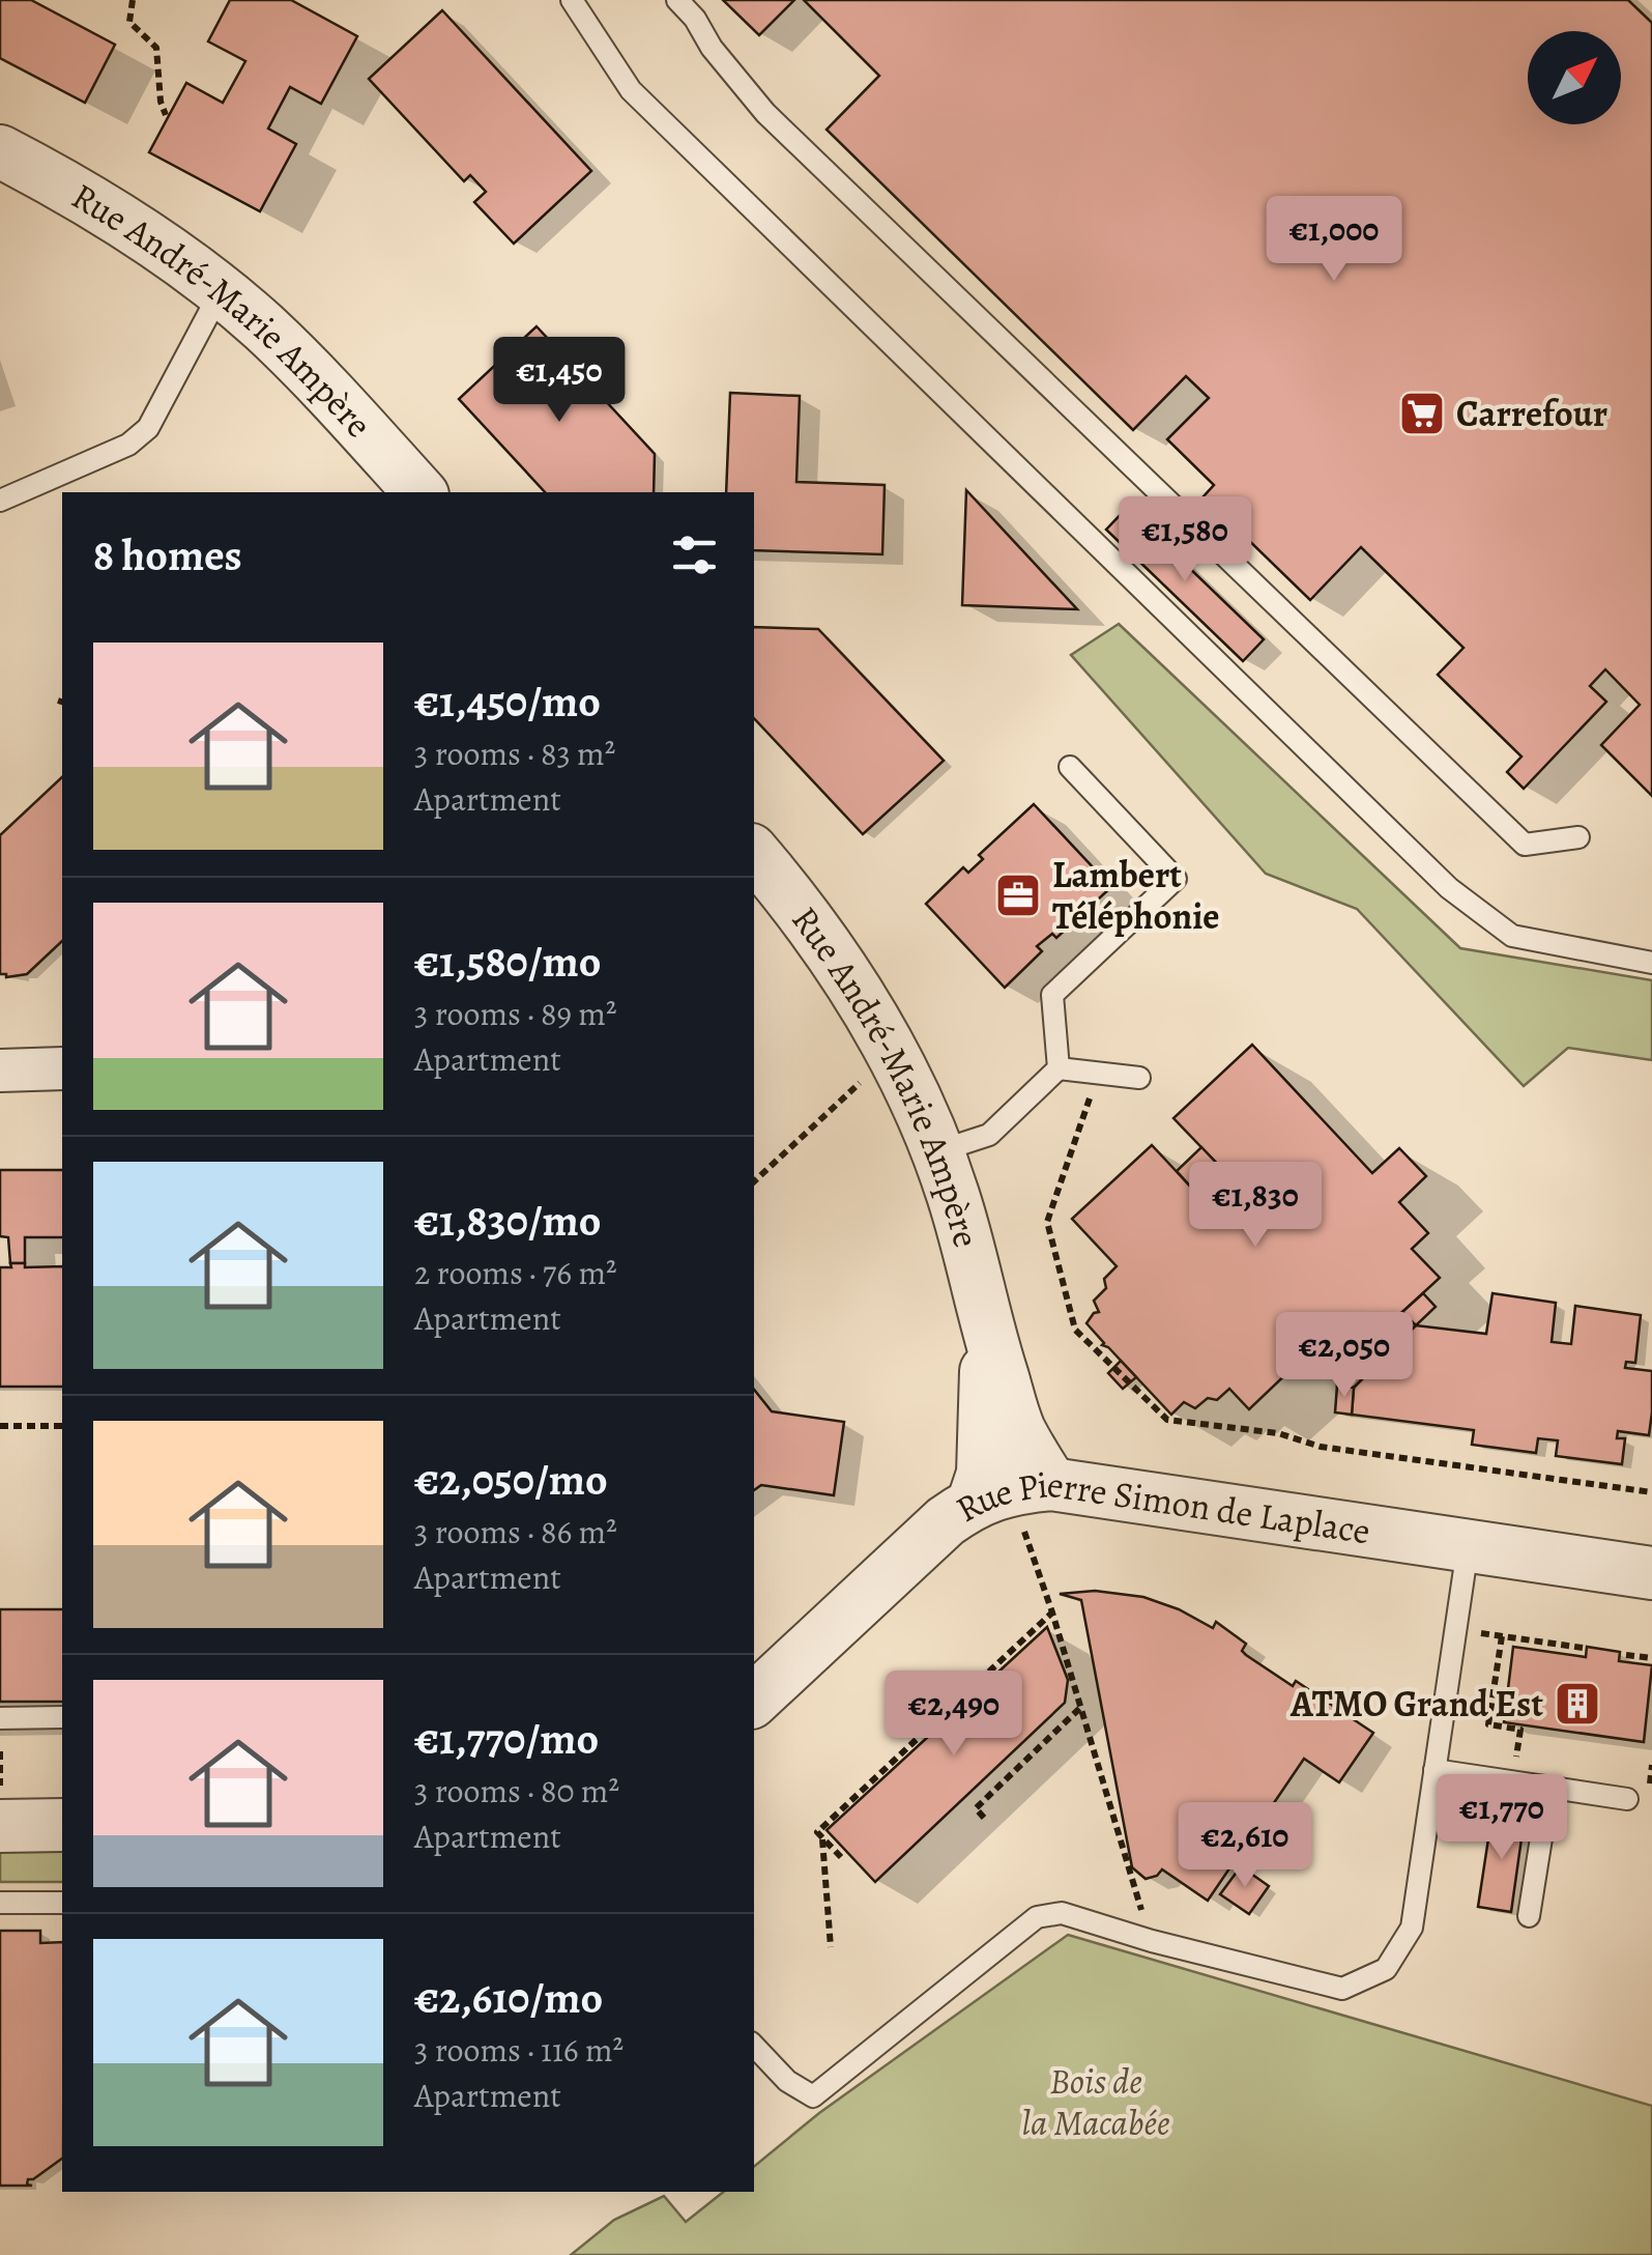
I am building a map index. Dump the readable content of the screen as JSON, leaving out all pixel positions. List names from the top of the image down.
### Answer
{
  "streets": {
    "street": ["Rue André-Marie Ampère", "Rue Pierre Simon de Laplace"]
  },
  "crossings": [
    ["Rue André-Marie Ampère", "Rue Pierre Simon de Laplace"]
  ],
  "parks": ["Bois de la Macabée"],
  "places": {
    "supermarket": ["Carrefour"],
    "office": ["Lambert Téléphonie"],
    "building": ["ATMO Grand Est"]
  },
  "north": "top right",
  "page": {
    "price": [
      "€1,000",
      "€1,450",
      "€1,580",
      "€1,830",
      "€2,050",
      "€2,490",
      "€1,770",
      "€2,610"
    ],
    "heading": "8 homes",
    "list": [
      {
        "name": "€1,450/mo",
        "note": "3 rooms · 83 m² · Apartment"
      },
      {
        "name": "€1,580/mo",
        "note": "3 rooms · 89 m² · Apartment"
      },
      {
        "name": "€1,830/mo",
        "note": "2 rooms · 76 m² · Apartment"
      },
      {
        "name": "€2,050/mo",
        "note": "3 rooms · 86 m² · Apartment"
      },
      {
        "name": "€1,770/mo",
        "note": "3 rooms · 80 m² · Apartment"
      },
      {
        "name": "€2,610/mo",
        "note": "3 rooms · 116 m² · Apartment"
      }
    ]
  }
}
